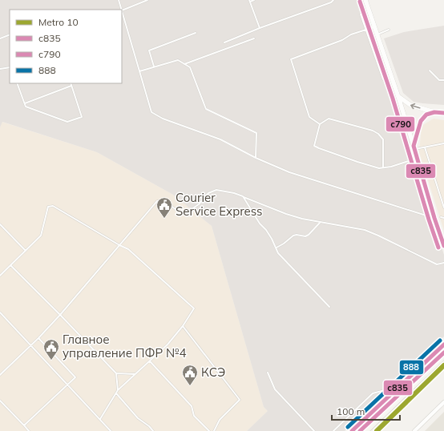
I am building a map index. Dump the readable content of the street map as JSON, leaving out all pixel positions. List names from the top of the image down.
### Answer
{
  "places": {
    "public building": ["Courier Service Express", "Главное управление ПФР №4", "КСЭ"]
  },
  "lines": [
    "transit line с790",
    "transit line с835",
    "transit line 888",
    "metro line 10"
  ],
  "legend": [
    "Metro 10",
    "с835",
    "с790",
    "888"
  ],
  "scale_bar": "100 m"
}
